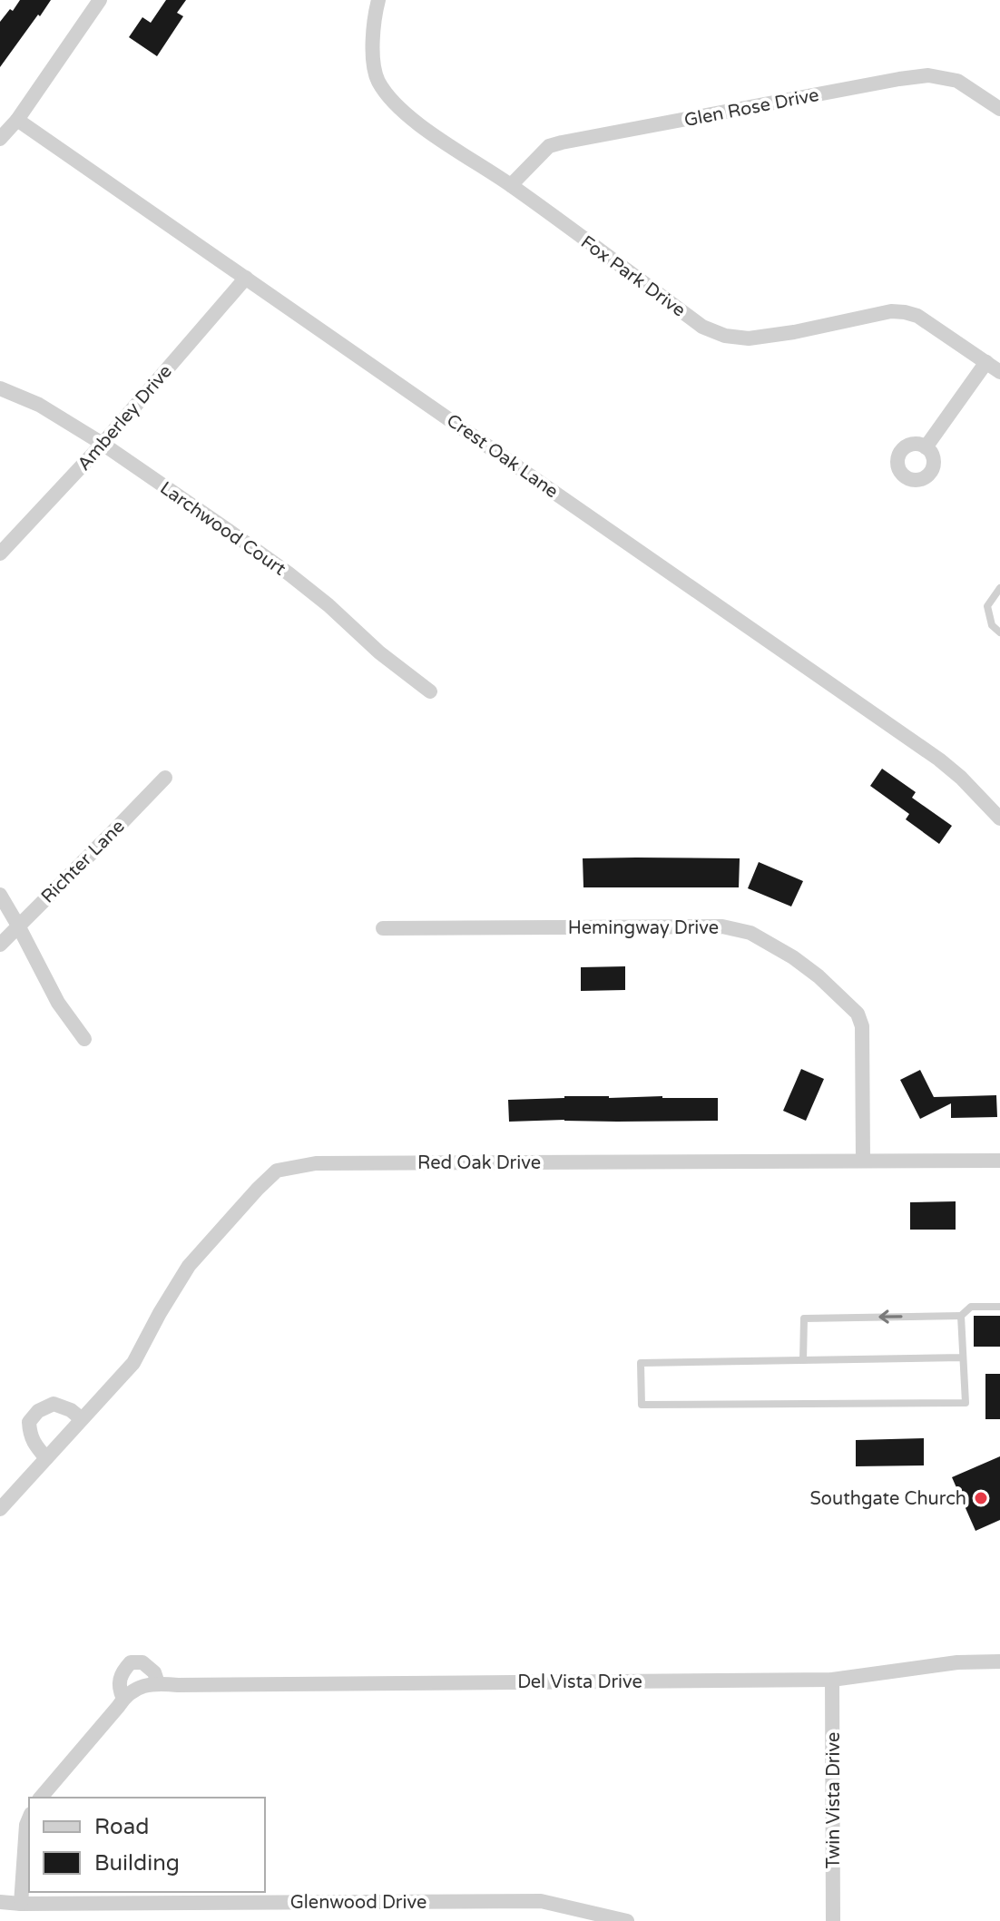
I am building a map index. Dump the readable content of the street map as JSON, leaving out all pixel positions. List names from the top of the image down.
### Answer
{
  "streets": {
    "street": [
      "Glen Rose Drive",
      "Fox Park Drive",
      "Amberley Drive",
      "Crest Oak Lane",
      "Larchwood Court",
      "Richter Lane",
      "Hemingway Drive",
      "Red Oak Drive",
      "Del Vista Drive",
      "Twin Vista Drive",
      "Glenwood Drive"
    ]
  },
  "crossings": [
    ["Glen Rose Drive", "Fox Park Drive"],
    ["Amberley Drive", "Crest Oak Lane"],
    ["Amberley Drive", "Larchwood Court"],
    ["Hemingway Drive", "Red Oak Drive"],
    ["Del Vista Drive", "Twin Vista Drive"]
  ],
  "places": ["Southgate Church"],
  "legend": ["Road", "Building"]
}
